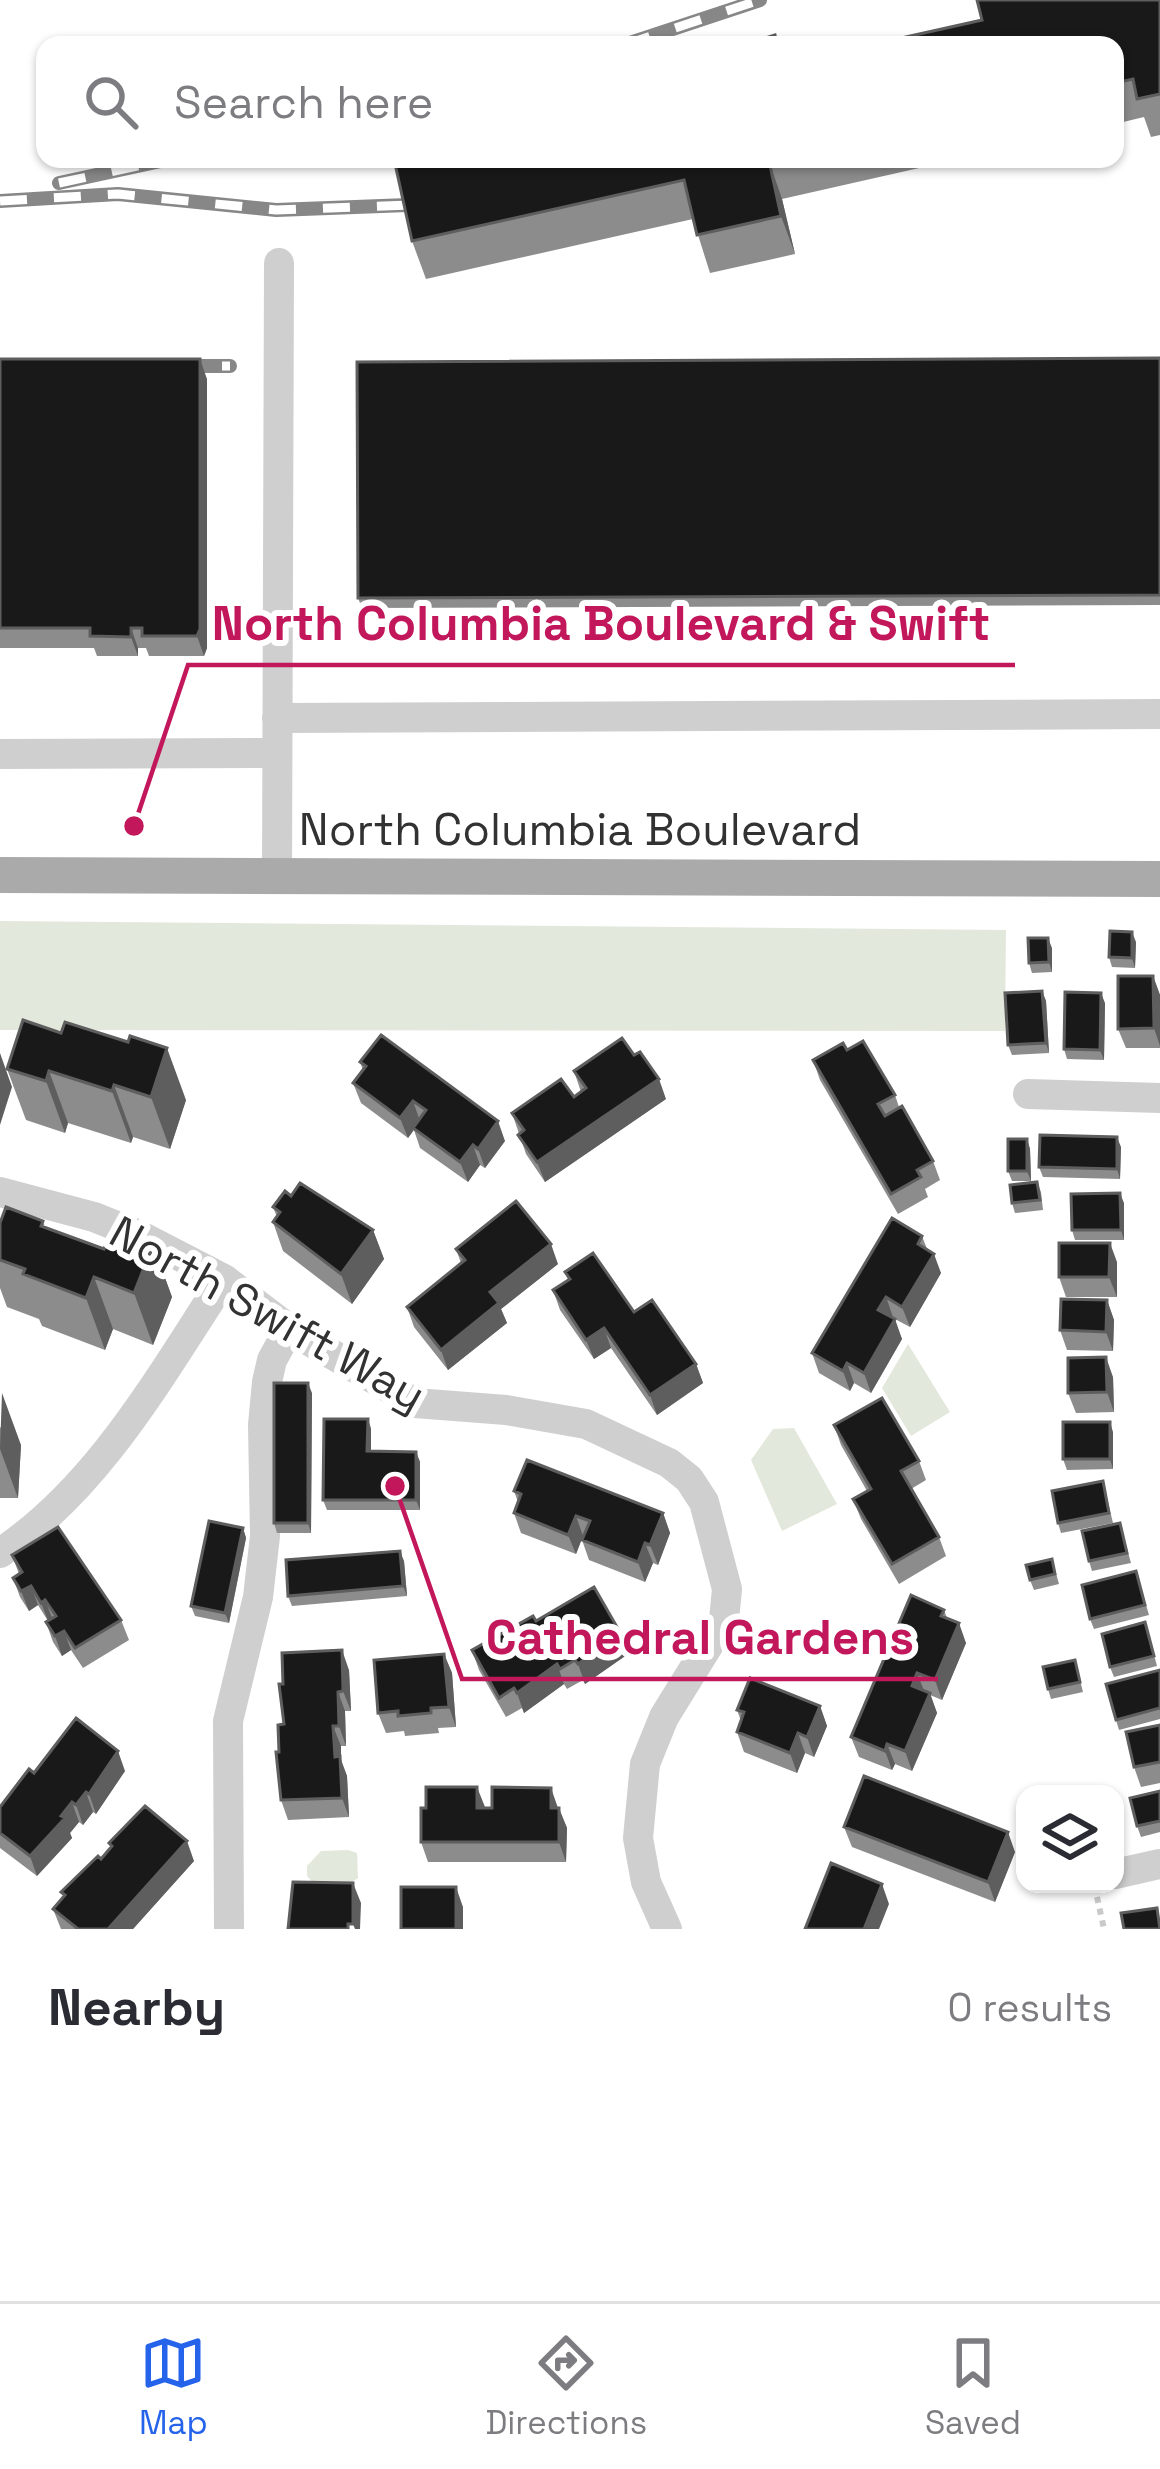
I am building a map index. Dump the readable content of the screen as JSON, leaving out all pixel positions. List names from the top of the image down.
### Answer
{
  "streets": {
    "main road": ["North Columbia Boulevard"],
    "street": ["North Swift Way"]
  },
  "places": ["North Columbia Boulevard & Swift", "Cathedral Gardens"],
  "page": {
    "search": "Search here",
    "heading": ["Nearby", "0 results"],
    "nav": ["Map", "Directions", "Saved"]
  }
}
